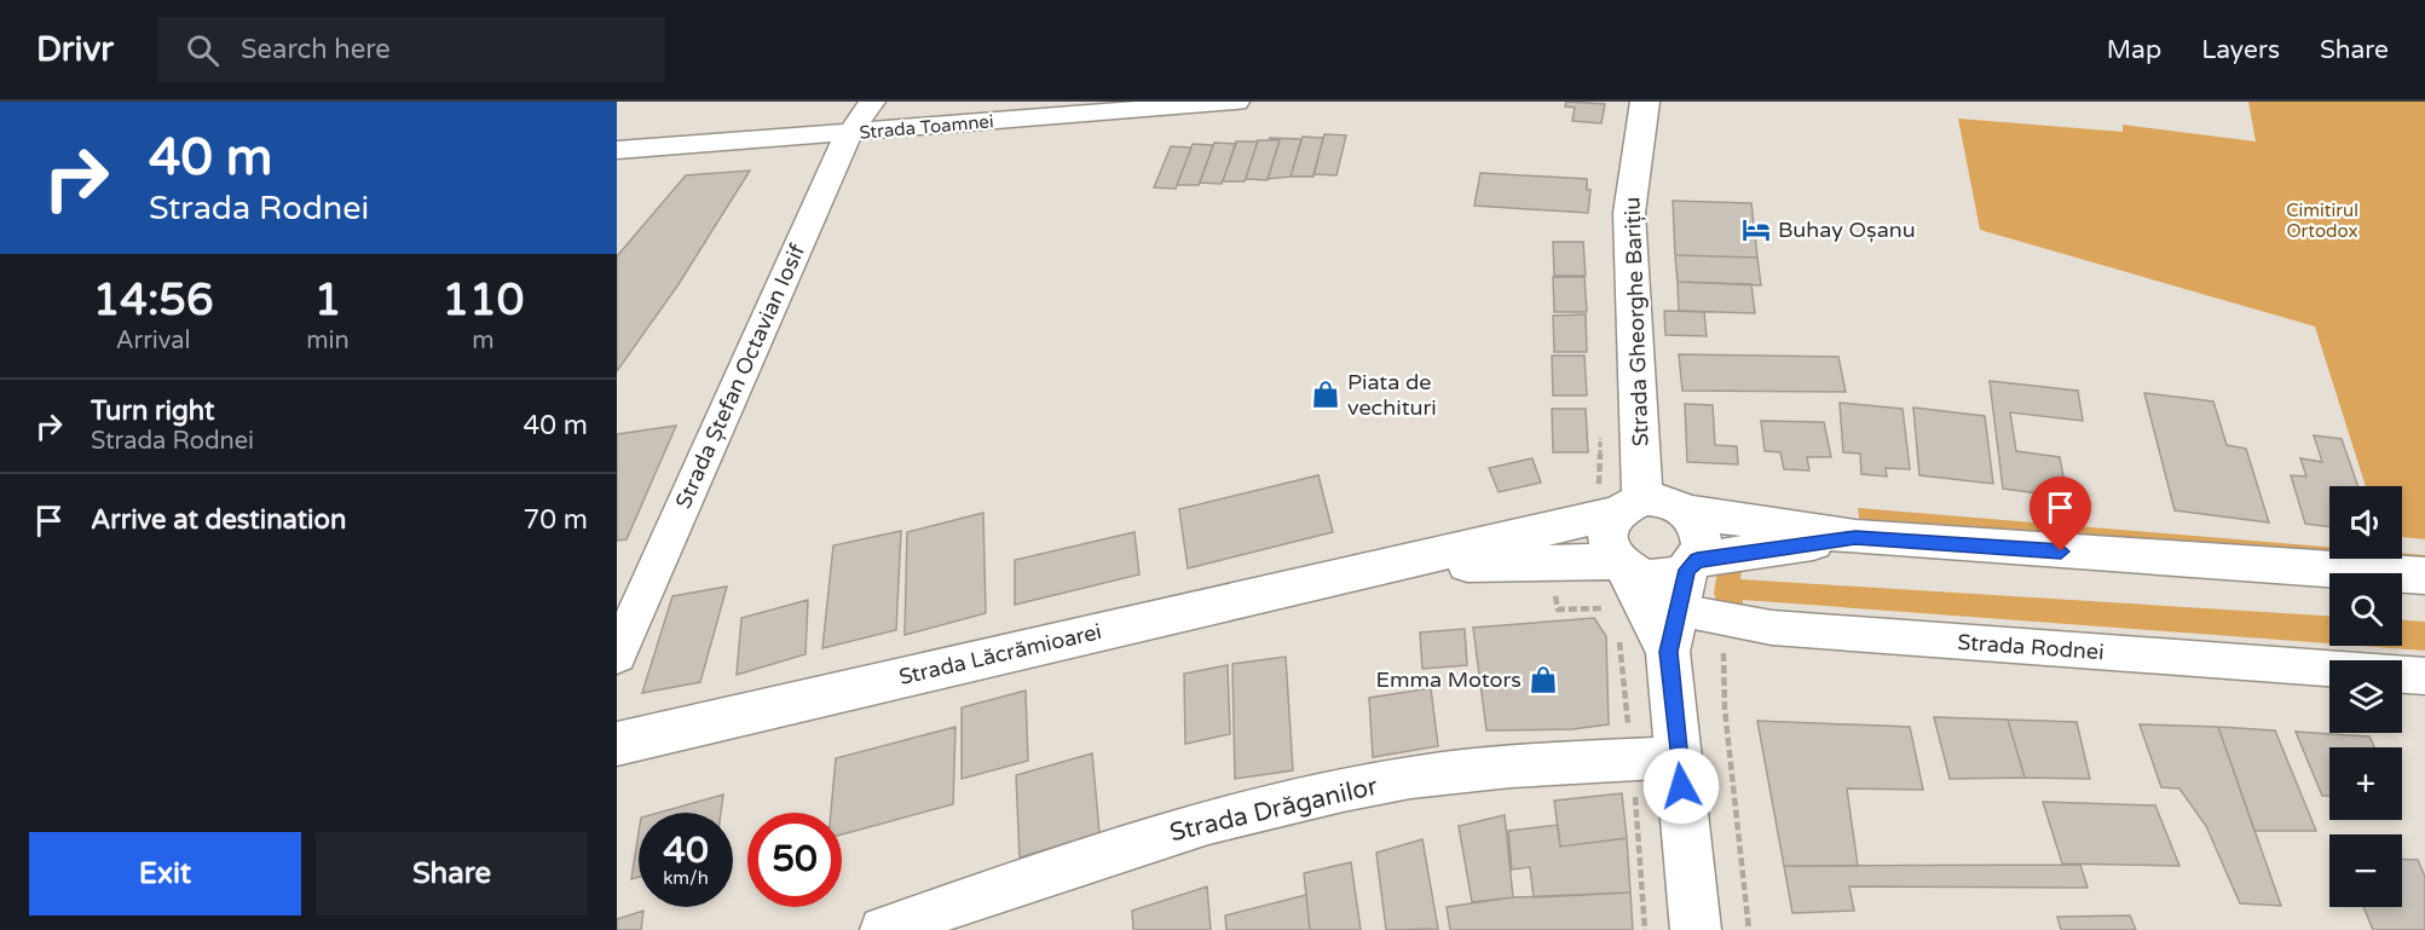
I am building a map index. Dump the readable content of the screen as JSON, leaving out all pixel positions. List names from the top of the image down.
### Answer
{
  "streets": {
    "main road": ["Strada Gheorghe Barițiu", "Strada Lăcrămioarei"],
    "street": [
      "Strada Toamnei",
      "Strada Ștefan Octavian Iosif",
      "Strada Rodnei",
      "Strada Drăganilor"
    ]
  },
  "crossings": [
    ["Strada Toamnei", "Strada Ștefan Octavian Iosif"],
    ["Strada Gheorghe Barițiu", "Strada Lăcrămioarei"]
  ],
  "parks": ["Cimitirul Ortodox"],
  "places": {
    "hotel": ["Buhay Oșanu"],
    "shop": ["Piata de vechituri", "Emma Motors"]
  },
  "page": {
    "header": "Drivr",
    "search": "Search here",
    "nav": ["Map", "Layers", "Share"],
    "turn": ["40 m", "Strada Rodnei"],
    "eta": [
      "14:56",
      "Arrival",
      "1",
      "min",
      "110",
      "m"
    ],
    "list": [
      {
        "name": "Turn right",
        "note": "Strada Rodnei",
        "value": "40 m"
      },
      {
        "name": "Arrive at destination",
        "value": "70 m"
      }
    ],
    "map_buttons": ["+", "−"],
    "speed": "40 km/h",
    "limit": "50",
    "buttons": ["Exit", "Share"]
  }
}
